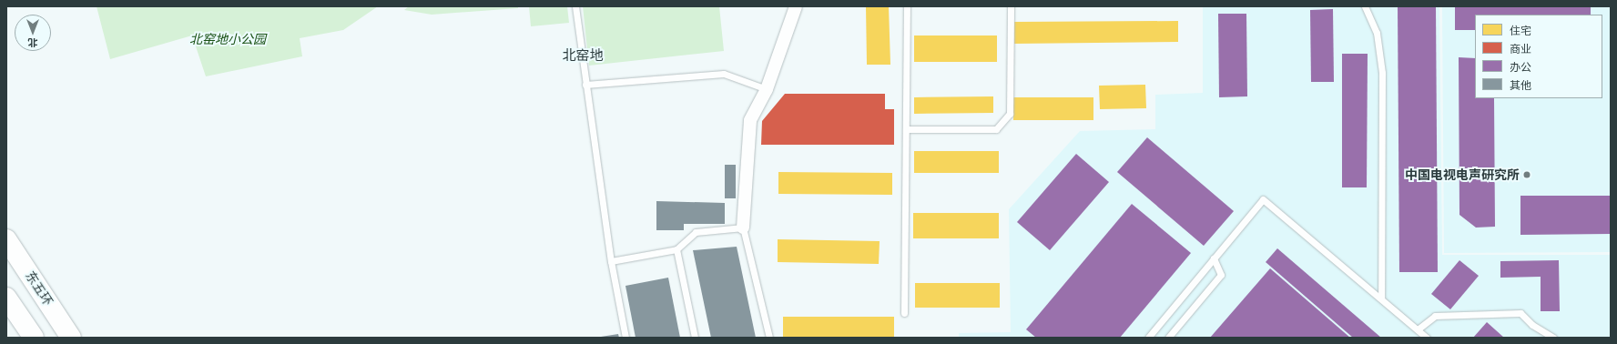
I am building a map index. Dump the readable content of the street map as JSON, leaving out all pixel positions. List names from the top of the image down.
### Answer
{
  "streets": {
    "highway": ["东五环"]
  },
  "districts": ["北窑地"],
  "parks": ["北窑地小公园"],
  "places": ["中国电视电声研究所"],
  "legend": [
    "住宅",
    "商业",
    "办公",
    "其他"
  ],
  "north": "bottom"
}
